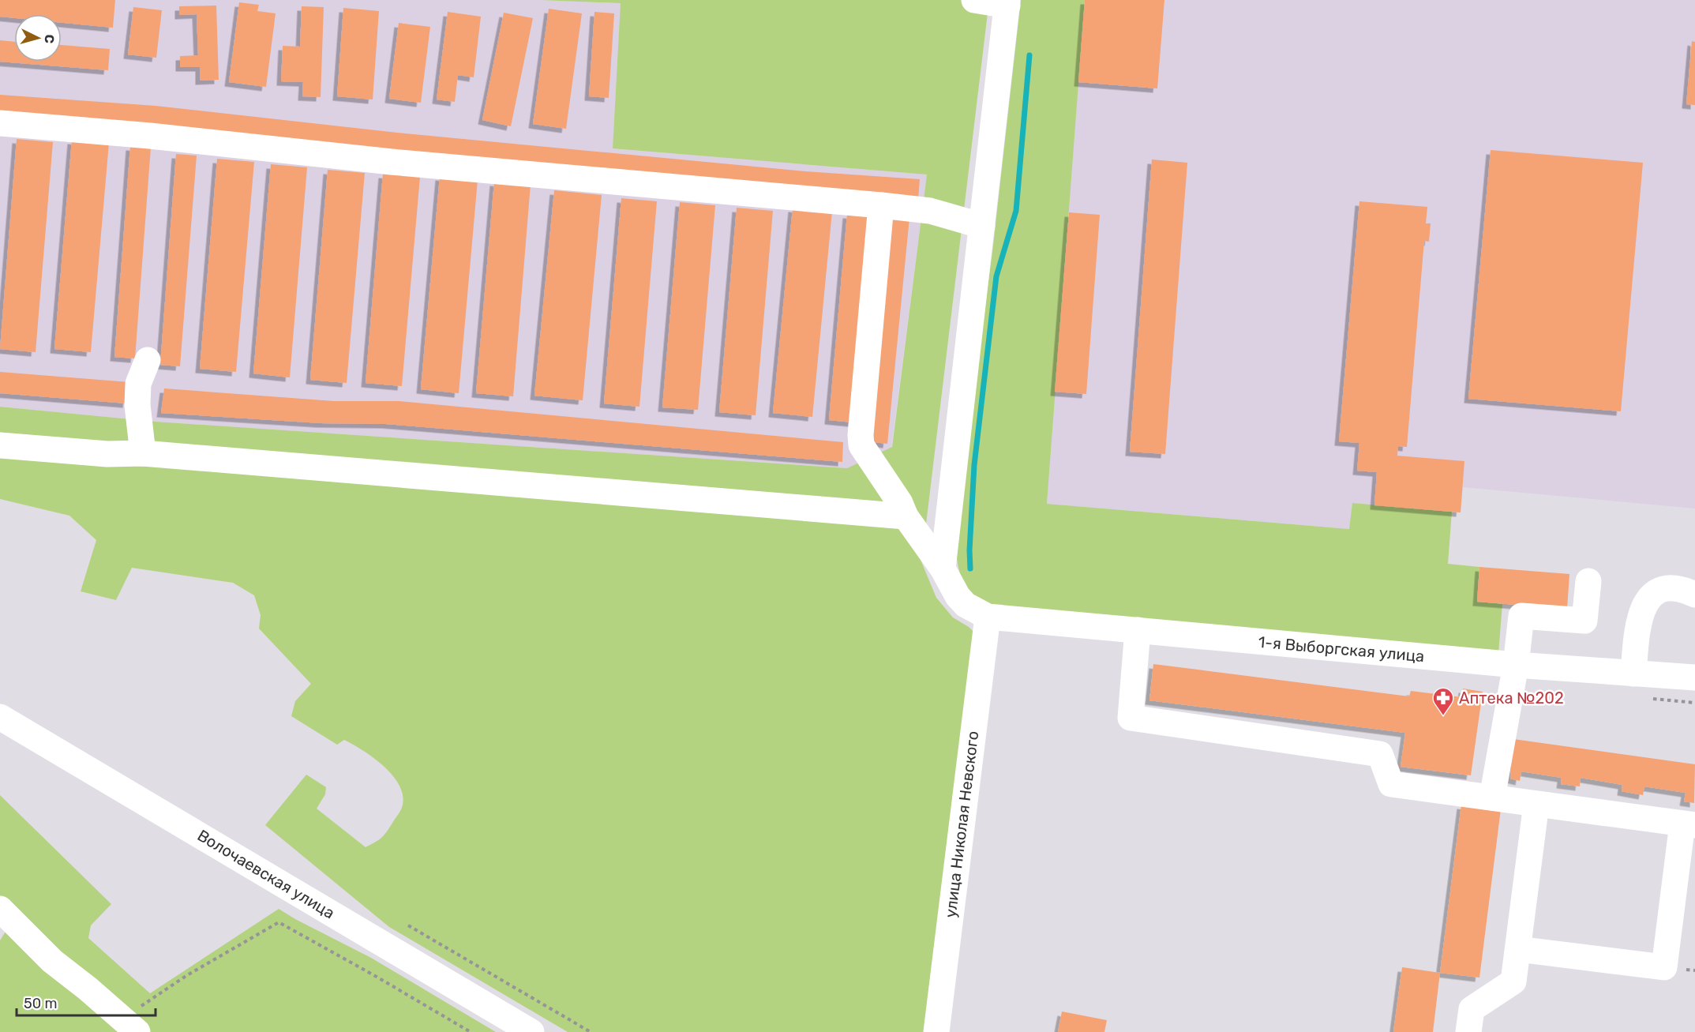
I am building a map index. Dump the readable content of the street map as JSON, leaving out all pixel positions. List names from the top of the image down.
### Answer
{
  "streets": {
    "street": ["1-я Выборгская улица", "улица Николая Невского", "Волочаевская улица"]
  },
  "crossings": [
    ["1-я Выборгская улица", "улица Николая Невского"]
  ],
  "places": {
    "pharmacy": ["Аптека №202"]
  },
  "scale_bar": "50 m",
  "north": "right"
}
